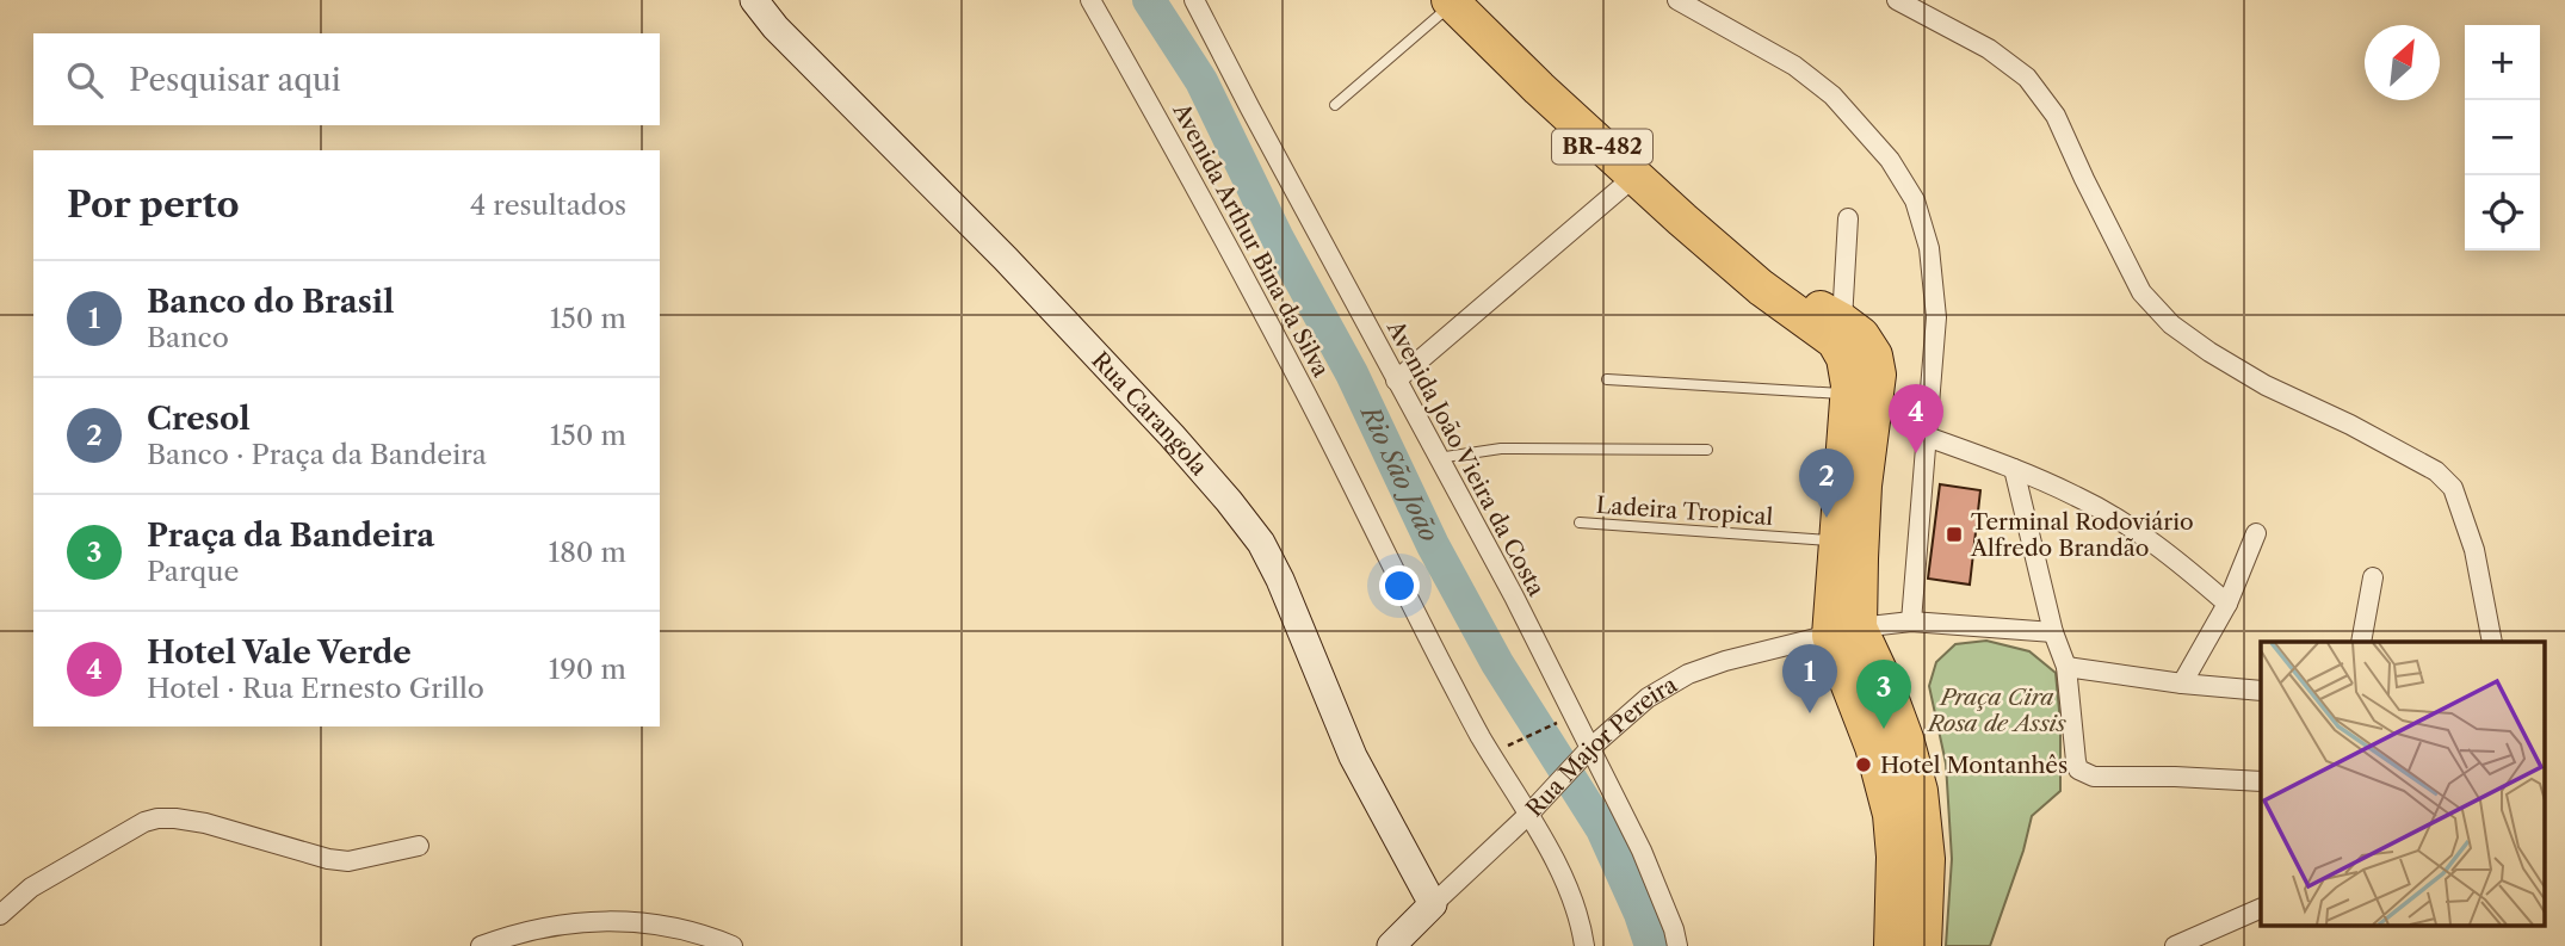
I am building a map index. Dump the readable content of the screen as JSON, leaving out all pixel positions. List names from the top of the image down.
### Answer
{
  "streets": {
    "highway": ["BR-482"],
    "street": [
      "Avenida Arthur Bina da Silva",
      "Rua Carangola",
      "Avenida João Vieira da Costa",
      "Rua Major Pereira"
    ],
    "lane": ["Ladeira Tropical"]
  },
  "crossings": [
    ["BR-482", "Ladeira Tropical"],
    ["BR-482", "Rua Major Pereira"],
    ["Avenida Arthur Bina da Silva", "Rua Major Pereira"],
    ["Rua Carangola", "Rua Major Pereira"],
    ["Avenida João Vieira da Costa", "Rua Major Pereira"]
  ],
  "water": ["Rio São João"],
  "parks": ["Praça Cira Rosa de Assis"],
  "places": {
    "transit": ["Terminal Rodoviário Alfredo Brandão"],
    "other": ["Hotel Montanhês"]
  },
  "north": "top right",
  "page": {
    "map_buttons": ["+", "−"],
    "search": "Pesquisar aqui",
    "heading": ["Por perto", "4 resultados"],
    "list": [
      {
        "mark": "1",
        "name": "Banco do Brasil",
        "note": "Banco",
        "value": "150 m"
      },
      {
        "mark": "2",
        "name": "Cresol",
        "note": "Banco · Praça da Bandeira",
        "value": "150 m"
      },
      {
        "mark": "3",
        "name": "Praça da Bandeira",
        "note": "Parque",
        "value": "180 m"
      },
      {
        "mark": "4",
        "name": "Hotel Vale Verde",
        "note": "Hotel · Rua Ernesto Grillo",
        "value": "190 m"
      }
    ],
    "pins": [
      "4",
      "2",
      "1",
      "3"
    ]
  }
}
